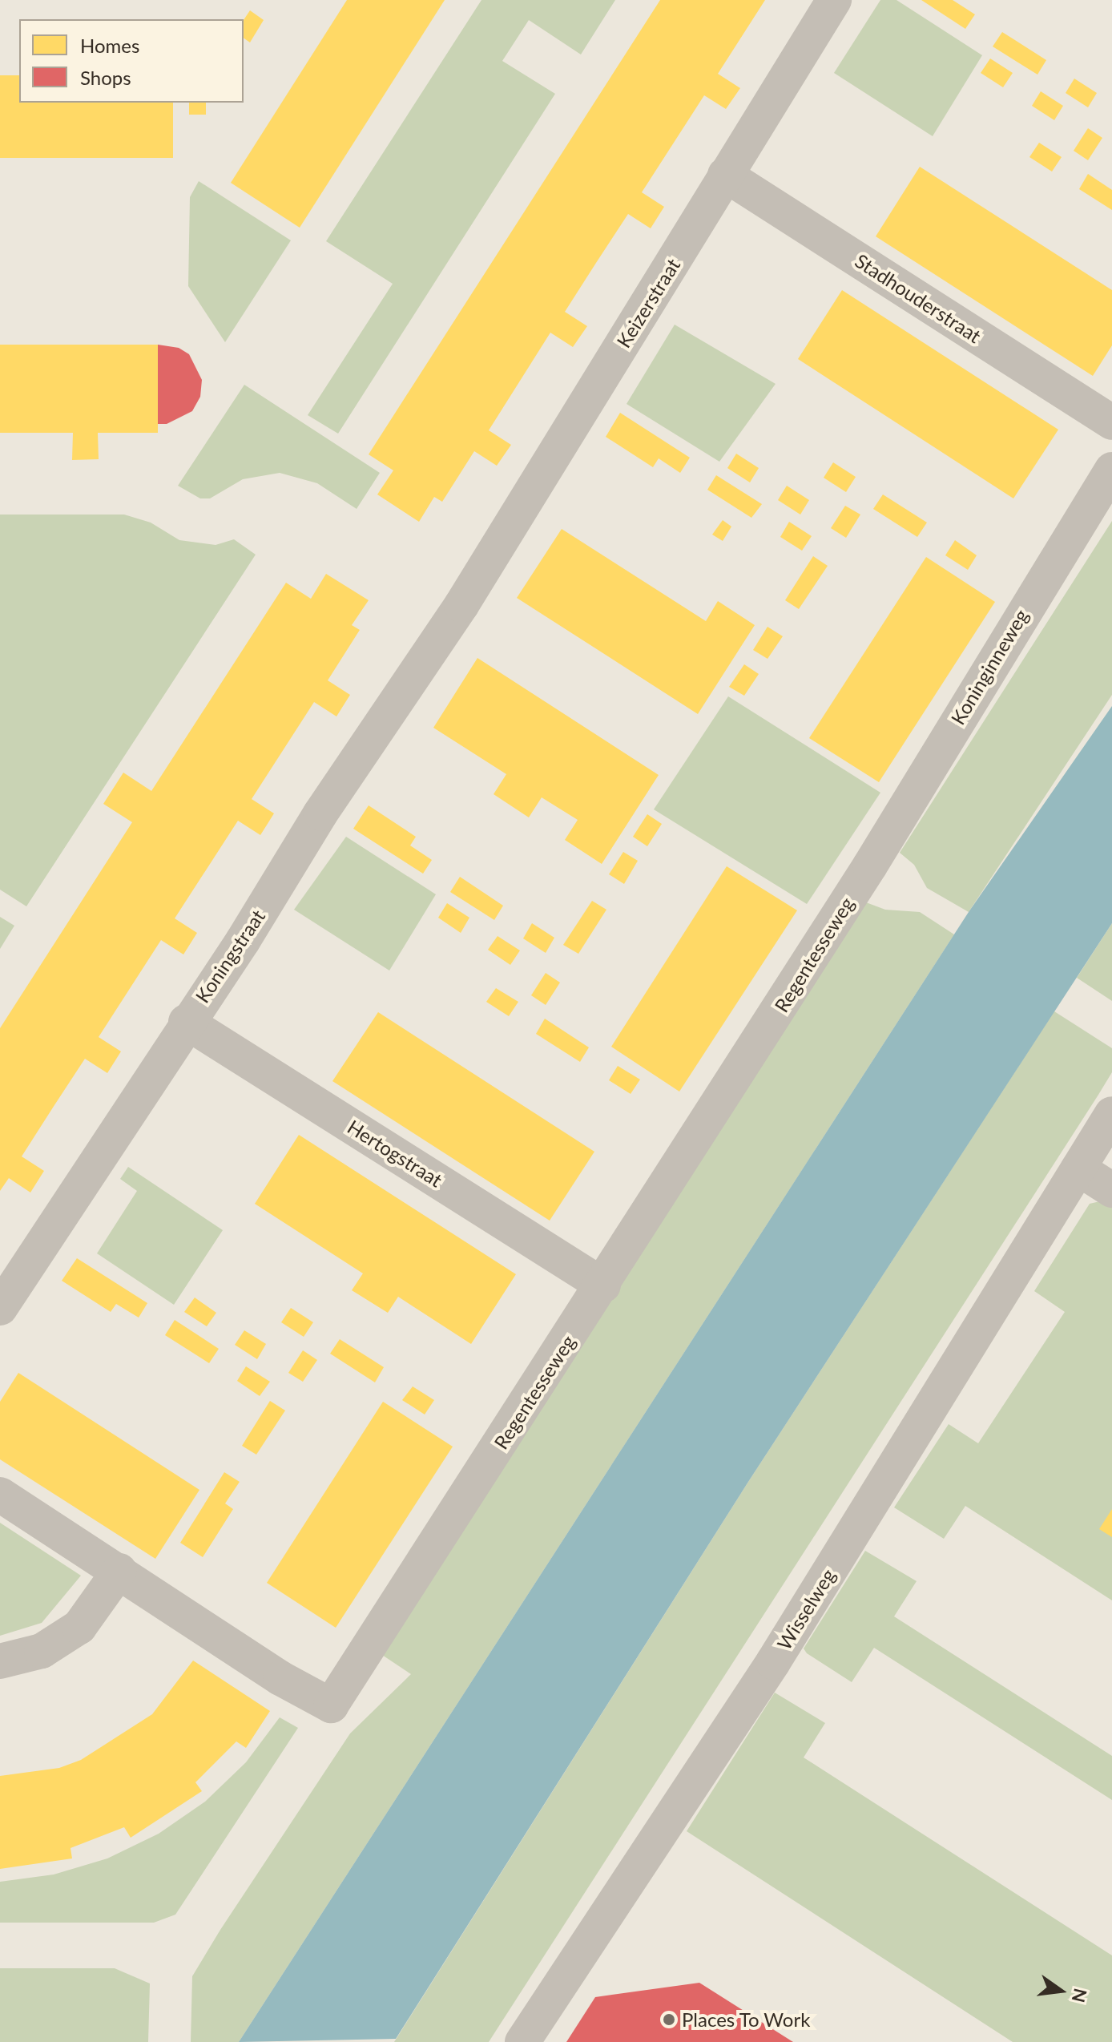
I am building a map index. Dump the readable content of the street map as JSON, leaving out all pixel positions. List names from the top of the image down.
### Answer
{
  "streets": {
    "street": [
      "Stadhouderstraat",
      "Keizerstraat",
      "Koninginneweg",
      "Regentesseweg",
      "Koningstraat",
      "Hertogstraat",
      "Wisselweg"
    ]
  },
  "crossings": [
    ["Stadhouderstraat", "Keizerstraat"],
    ["Keizerstraat", "Koningstraat"],
    ["Koninginneweg", "Regentesseweg"],
    ["Regentesseweg", "Hertogstraat"],
    ["Koningstraat", "Hertogstraat"]
  ],
  "places": ["Places To Work"],
  "legend": ["Homes", "Shops"],
  "north": "right"
}
